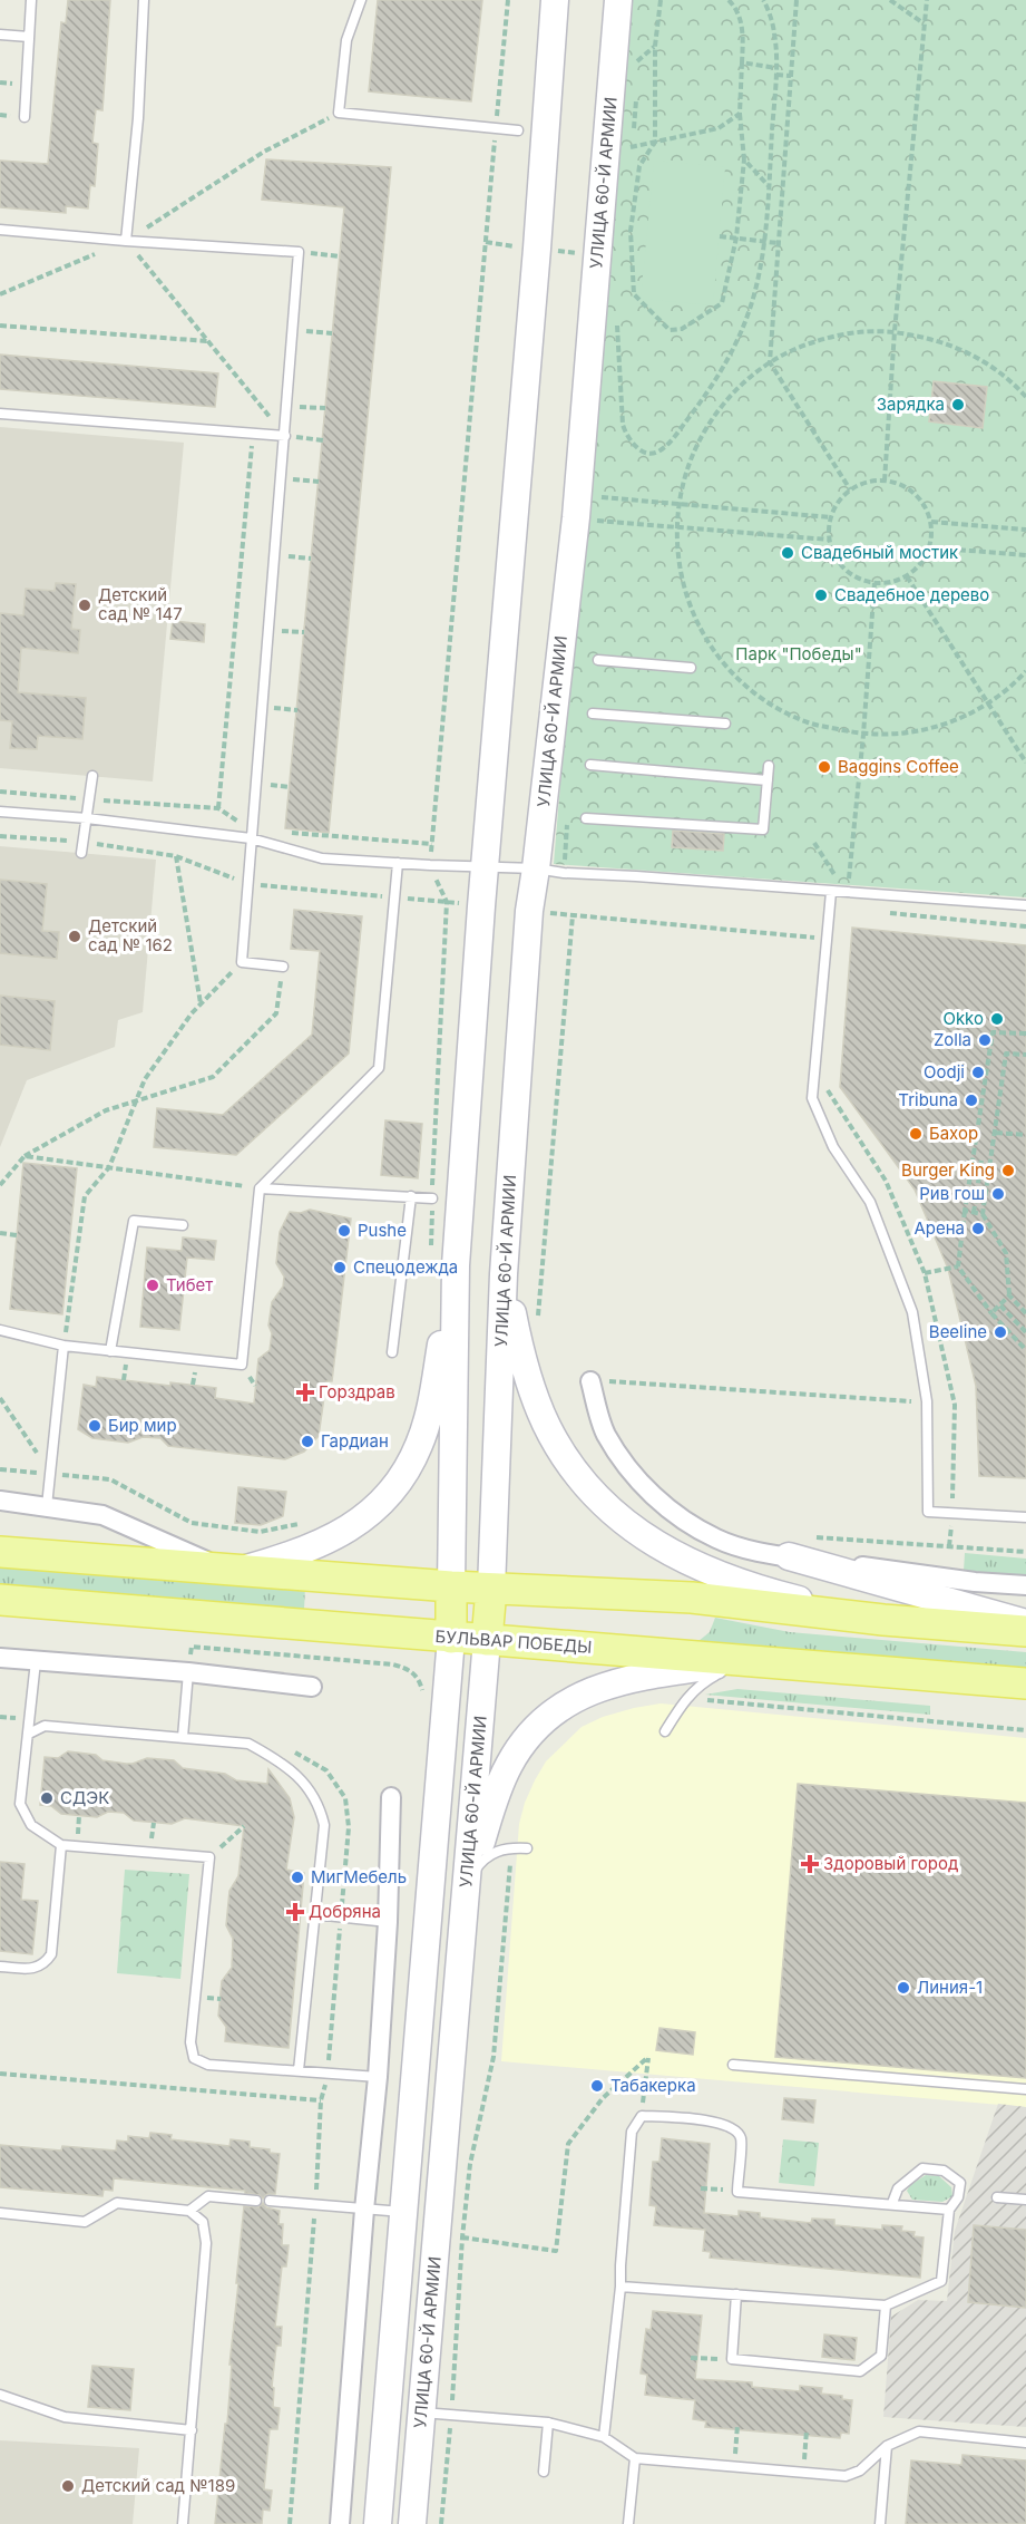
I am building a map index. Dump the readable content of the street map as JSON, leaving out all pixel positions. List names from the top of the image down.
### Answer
{
  "streets": {
    "main road": ["УЛИЦА 60-Й АРМИИ", "БУЛЬВАР ПОБЕДЫ"]
  },
  "crossings": [
    ["УЛИЦА 60-Й АРМИИ", "БУЛЬВАР ПОБЕДЫ"]
  ],
  "parks": ["Парк \"Победы\""],
  "places": {
    "other": [
      "Зарядка",
      "Свадебный мостик",
      "Свадебное дерево",
      "Детский сад № 147",
      "Baggins Coffee",
      "Детский сад № 162",
      "Okko",
      "Zolla",
      "Oodji",
      "Tribuna",
      "Бахор",
      "Burger King",
      "Рив гош",
      "Арена",
      "Pushe",
      "Спецодежда",
      "Тибет",
      "Beeline",
      "Бир мир",
      "Гардиан",
      "СДЭК",
      "МигМебель",
      "Линия-1",
      "Табакерка",
      "Детский сад №189"
    ],
    "health": ["Горздрав", "Здоровый город", "Добряна"]
  }
}
